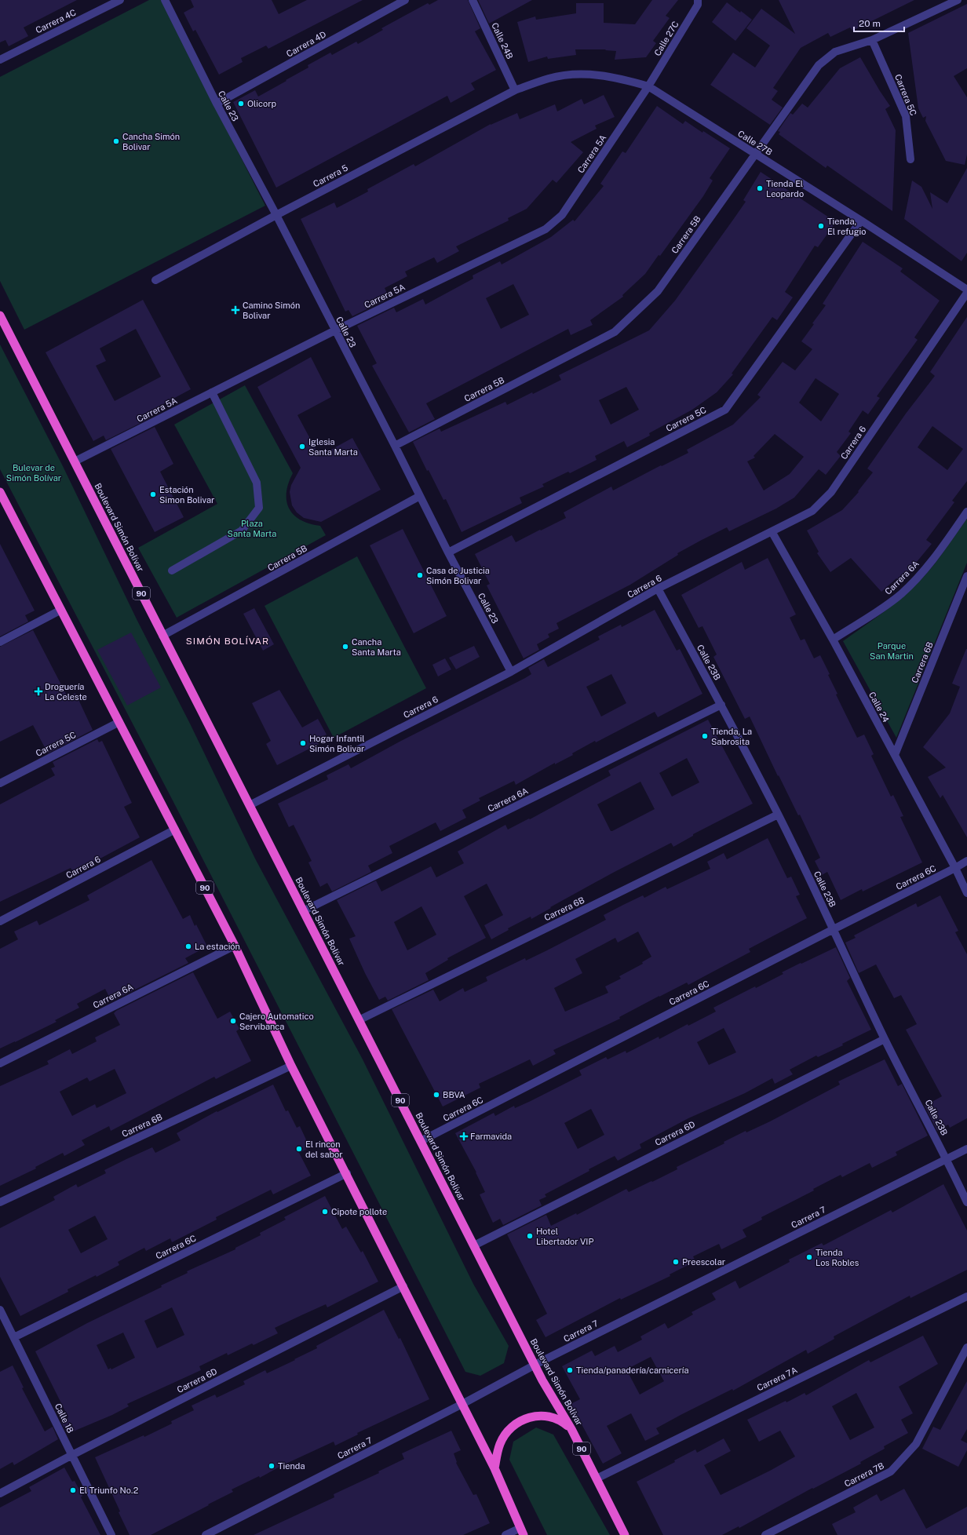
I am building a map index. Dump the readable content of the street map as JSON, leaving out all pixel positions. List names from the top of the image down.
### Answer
{
  "streets": {
    "highway": ["Boulevard Simón Bolívar", "90"],
    "street": [
      "Carrera 4C",
      "Calle 27C",
      "Calle 24B",
      "Carrera 4D",
      "Carrera 5C",
      "Calle 23",
      "Calle 27B",
      "Carrera 5A",
      "Carrera 5",
      "Carrera 5B",
      "Carrera 6",
      "Carrera 6A",
      "Calle 23B",
      "Carrera 6B",
      "Calle 24",
      "Carrera 6C",
      "Carrera 6D",
      "Carrera 7",
      "Carrera 7A",
      "Calle 18",
      "Carrera 7B"
    ]
  },
  "crossings": [
    ["Calle 27C", "Calle 27B"],
    ["Calle 27C", "Carrera 5A"],
    ["Calle 24B", "Calle 27B"],
    ["Calle 24B", "Carrera 5"],
    ["Carrera 4D", "Calle 23"],
    ["Carrera 5C", "Calle 23"],
    ["Carrera 5C", "Calle 27B"],
    ["Carrera 5C", "Carrera 5B"],
    ["Carrera 5C", "90"],
    ["Calle 23", "Carrera 5A"],
    ["Calle 23", "Carrera 5"],
    ["Calle 23", "Carrera 5B"],
    ["Calle 23", "Carrera 6"],
    ["Calle 27B", "Carrera 5A"],
    ["Calle 27B", "Carrera 5"],
    ["Calle 27B", "Carrera 5B"],
    ["Carrera 5A", "Boulevard Simón Bolívar"],
    ["Carrera 5B", "Boulevard Simón Bolívar"],
    ["Carrera 6", "Boulevard Simón Bolívar"],
    ["Carrera 6", "90"],
    ["Carrera 6", "Calle 23B"],
    ["Carrera 6", "Calle 24"],
    ["Boulevard Simón Bolívar", "Carrera 6A"],
    ["Boulevard Simón Bolívar", "Carrera 6B"],
    ["Boulevard Simón Bolívar", "Carrera 6C"],
    ["Boulevard Simón Bolívar", "Carrera 6D"],
    ["Boulevard Simón Bolívar", "Carrera 7"],
    ["Boulevard Simón Bolívar", "Carrera 7A"],
    ["Carrera 6A", "90"],
    ["Carrera 6A", "Calle 23B"],
    ["Carrera 6A", "Calle 24"],
    ["90", "Carrera 6B"],
    ["90", "Carrera 6C"],
    ["90", "Carrera 6D"],
    ["90", "Carrera 7"],
    ["Calle 23B", "Carrera 6B"],
    ["Calle 23B", "Carrera 6C"],
    ["Calle 23B", "Carrera 6D"],
    ["Calle 23B", "Carrera 7"],
    ["Carrera 6B", "Calle 24"],
    ["Calle 24", "Carrera 6C"],
    ["Carrera 6C", "Calle 18"],
    ["Carrera 6D", "Calle 18"]
  ],
  "districts": ["SIMÓN BOLÍVAR"],
  "parks": ["Bulevar de Simón Bolívar", "Plaza Santa Marta", "Parque San Martin"],
  "places": {
    "other": [
      "Olicorp",
      "Cancha Simón Bolivar",
      "Tienda El Leopardo",
      "Tienda, El refugio",
      "Iglesia Santa Marta",
      "Estación Simon Bolivar",
      "Casa de Justicia Simón Bolivar",
      "Cancha Santa Marta",
      "Tienda, La Sabrosita",
      "Hogar Infantil Simón Bolivar",
      "La estación",
      "Cajero Automatico Servibanca",
      "BBVA",
      "El rincon del sabor",
      "Cipote pollote",
      "Hotel Libertador VIP",
      "Tienda Los Robles",
      "Preescolar",
      "Tienda/panadería/carnicería",
      "Tienda",
      "El Triunfo No.2"
    ],
    "health": ["Camino Simón Bolivar", "Droguería La Celeste", "Farmavida"]
  },
  "scale_bar": "20 m"
}
